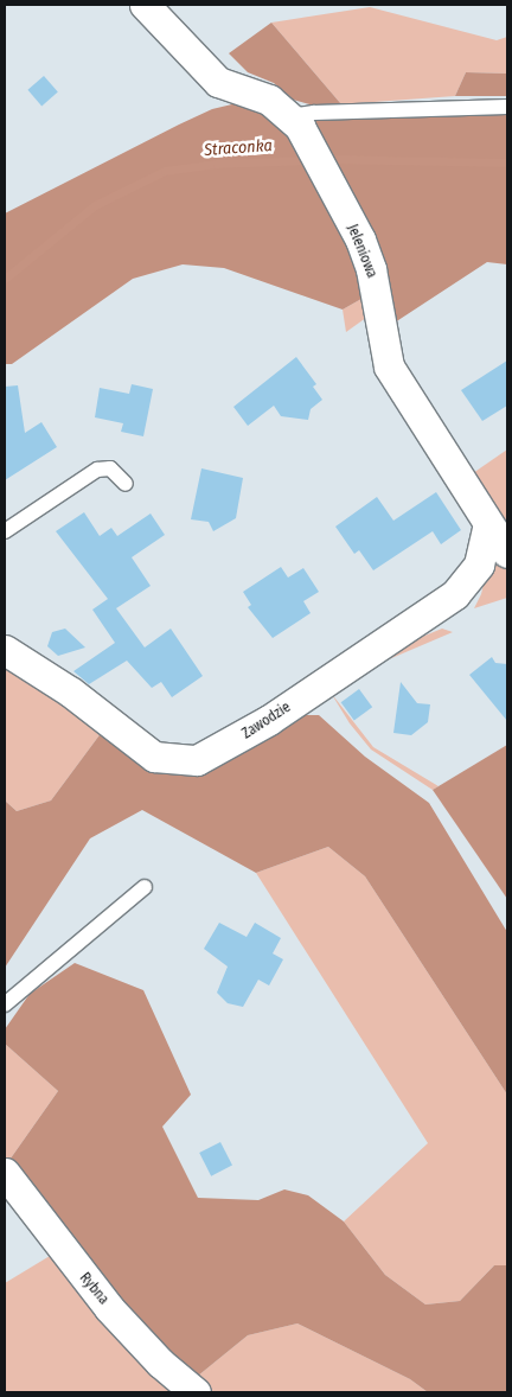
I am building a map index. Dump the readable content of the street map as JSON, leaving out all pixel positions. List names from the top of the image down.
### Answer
{
  "streets": {
    "street": ["Jeleniowa", "Zawodzie", "Rybna"]
  },
  "crossings": [
    ["Jeleniowa", "Zawodzie"]
  ],
  "water": ["Straconka"]
}
